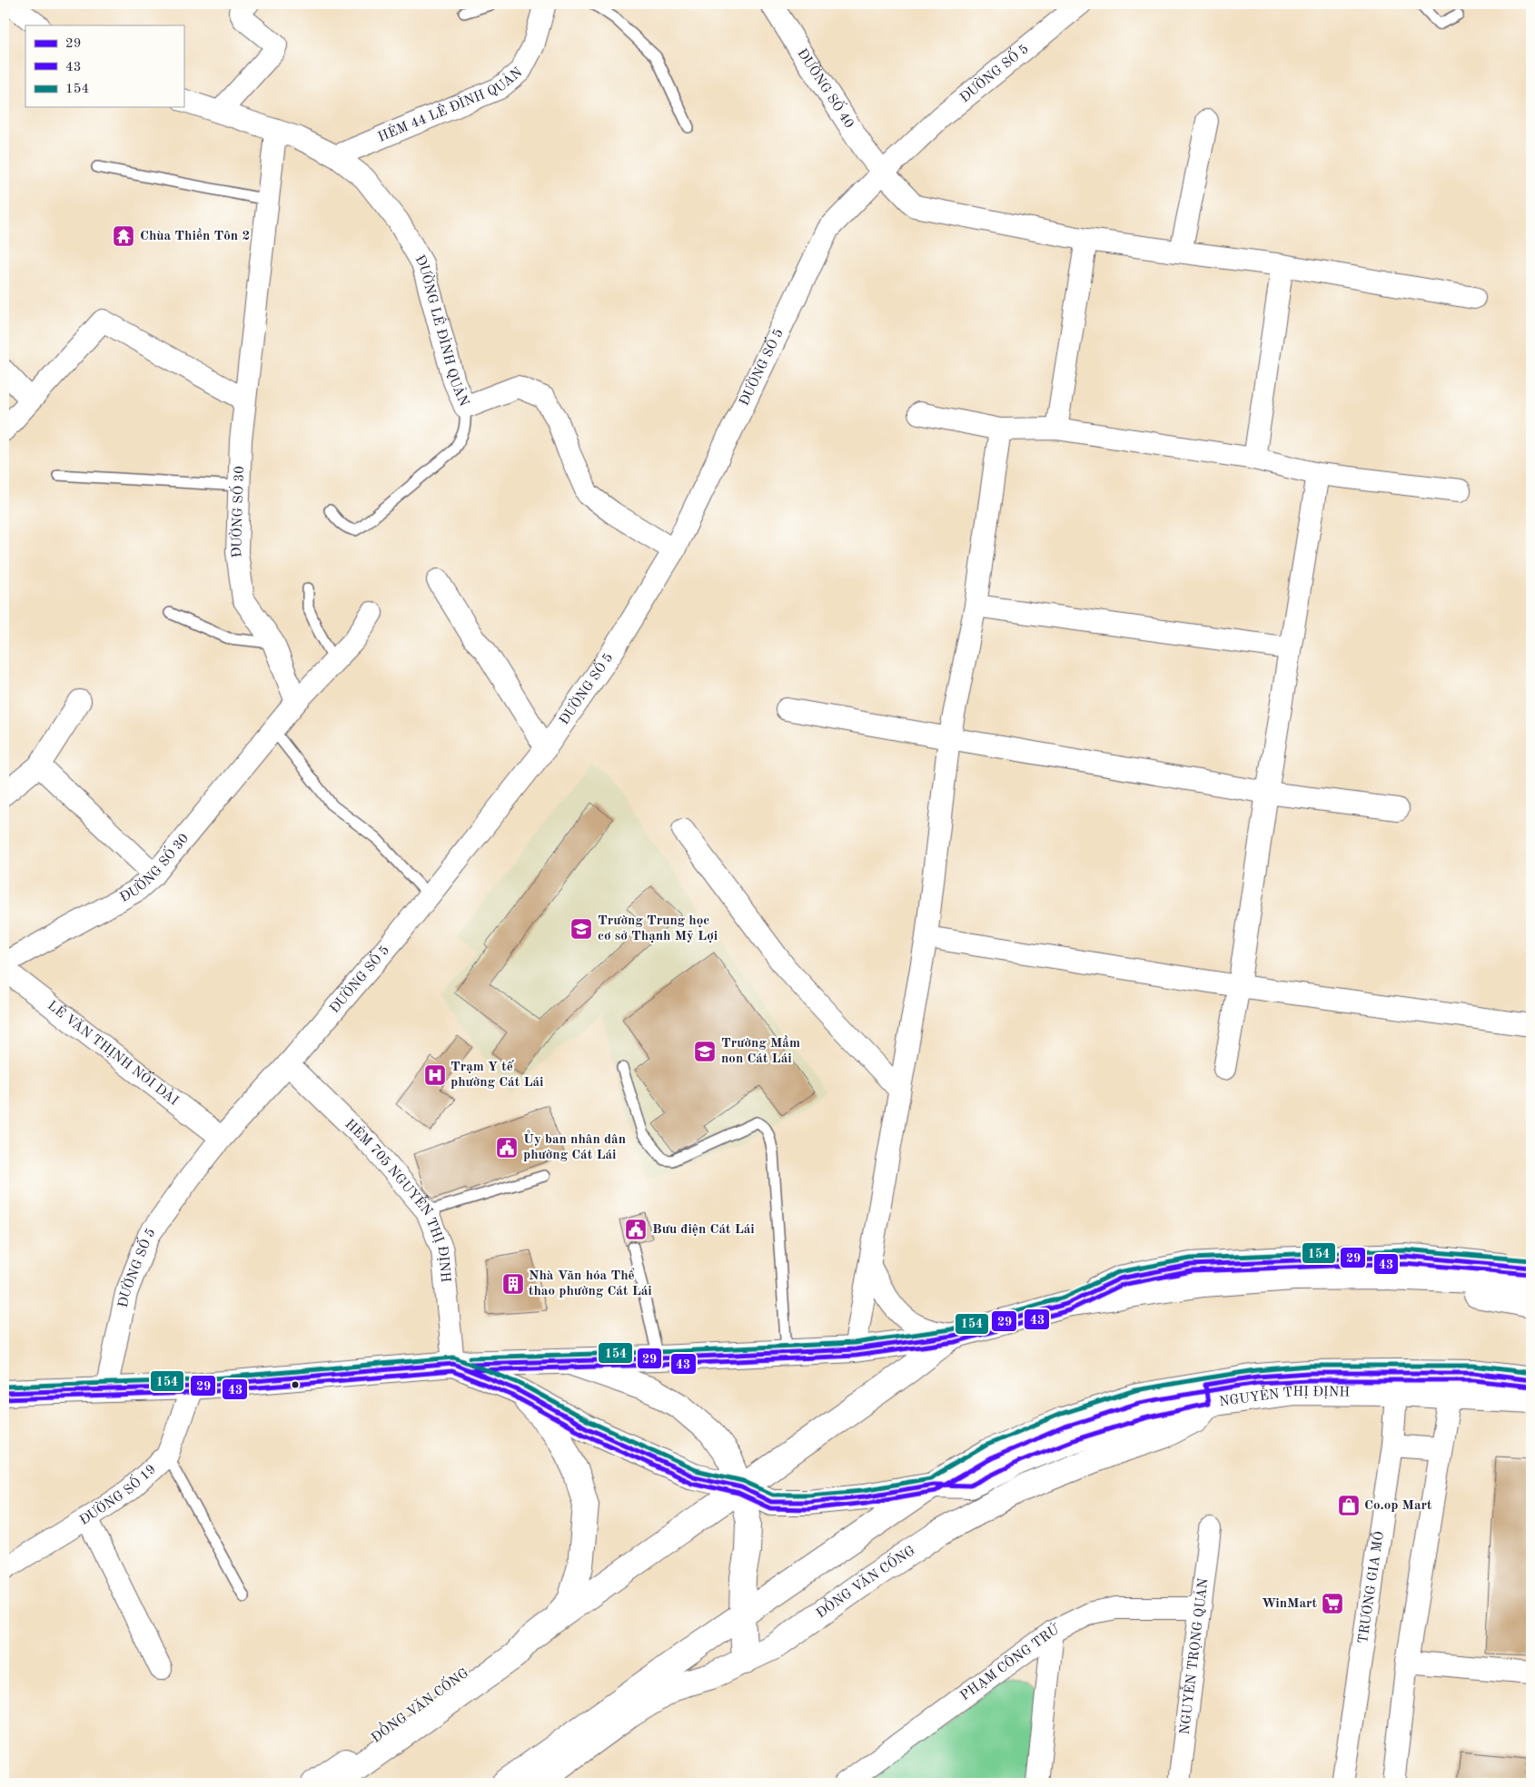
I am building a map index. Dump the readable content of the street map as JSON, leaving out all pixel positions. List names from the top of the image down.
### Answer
{
  "streets": {
    "main road": ["NGUYỄN THỊ ĐỊNH", "ĐỒNG VĂN CỐNG"],
    "street": [
      "ĐƯỜNG SỐ 5",
      "ĐƯỜNG SỐ 40",
      "HẺM 44 LÊ ĐÌNH QUẢN",
      "ĐƯỜNG LÊ ĐÌNH QUẢN",
      "ĐƯỜNG SỐ 30",
      "LÊ VĂN THỊNH NỐI DÀI",
      "HẺM 705 NGUYỄN THỊ ĐỊNH",
      "ĐƯỜNG SỐ 19",
      "TRƯƠNG GIA MÔ",
      "NGUYỄN TRỌNG QUẢN",
      "PHẠM CÔNG TRỨ"
    ]
  },
  "crossings": [
    ["ĐƯỜNG SỐ 5", "ĐƯỜNG SỐ 40"],
    ["ĐƯỜNG SỐ 5", "ĐƯỜNG LÊ ĐÌNH QUẢN"],
    ["ĐƯỜNG SỐ 5", "LÊ VĂN THỊNH NỐI DÀI"],
    ["ĐƯỜNG SỐ 5", "HẺM 705 NGUYỄN THỊ ĐỊNH"],
    ["HẺM 44 LÊ ĐÌNH QUẢN", "ĐƯỜNG LÊ ĐÌNH QUẢN"],
    ["ĐƯỜNG LÊ ĐÌNH QUẢN", "ĐƯỜNG SỐ 30"],
    ["HẺM 705 NGUYỄN THỊ ĐỊNH", "NGUYỄN THỊ ĐỊNH"],
    ["NGUYỄN THỊ ĐỊNH", "ĐỒNG VĂN CỐNG"],
    ["NGUYỄN THỊ ĐỊNH", "TRƯƠNG GIA MÔ"],
    ["NGUYỄN TRỌNG QUẢN", "PHẠM CÔNG TRỨ"]
  ],
  "places": {
    "temple": ["Chùa Thiền Tôn 2"],
    "school or university": ["Trường Trung học cơ sở Thạnh Mỹ Lợi", "Trường Mầm non Cát Lái"],
    "hospital": ["Trạm Y tế phường Cát Lái"],
    "public building": ["Ủy ban nhân dân phường Cát Lái", "Bưu điện Cát Lái"],
    "building": ["Nhà Văn hóa Thể thao phường Cát Lái"],
    "shop": ["Co.op Mart"],
    "supermarket": ["WinMart"]
  },
  "lines": ["transit line 154", "transit line 29", "transit line 43"],
  "legend": ["29", "43", "154"]
}
